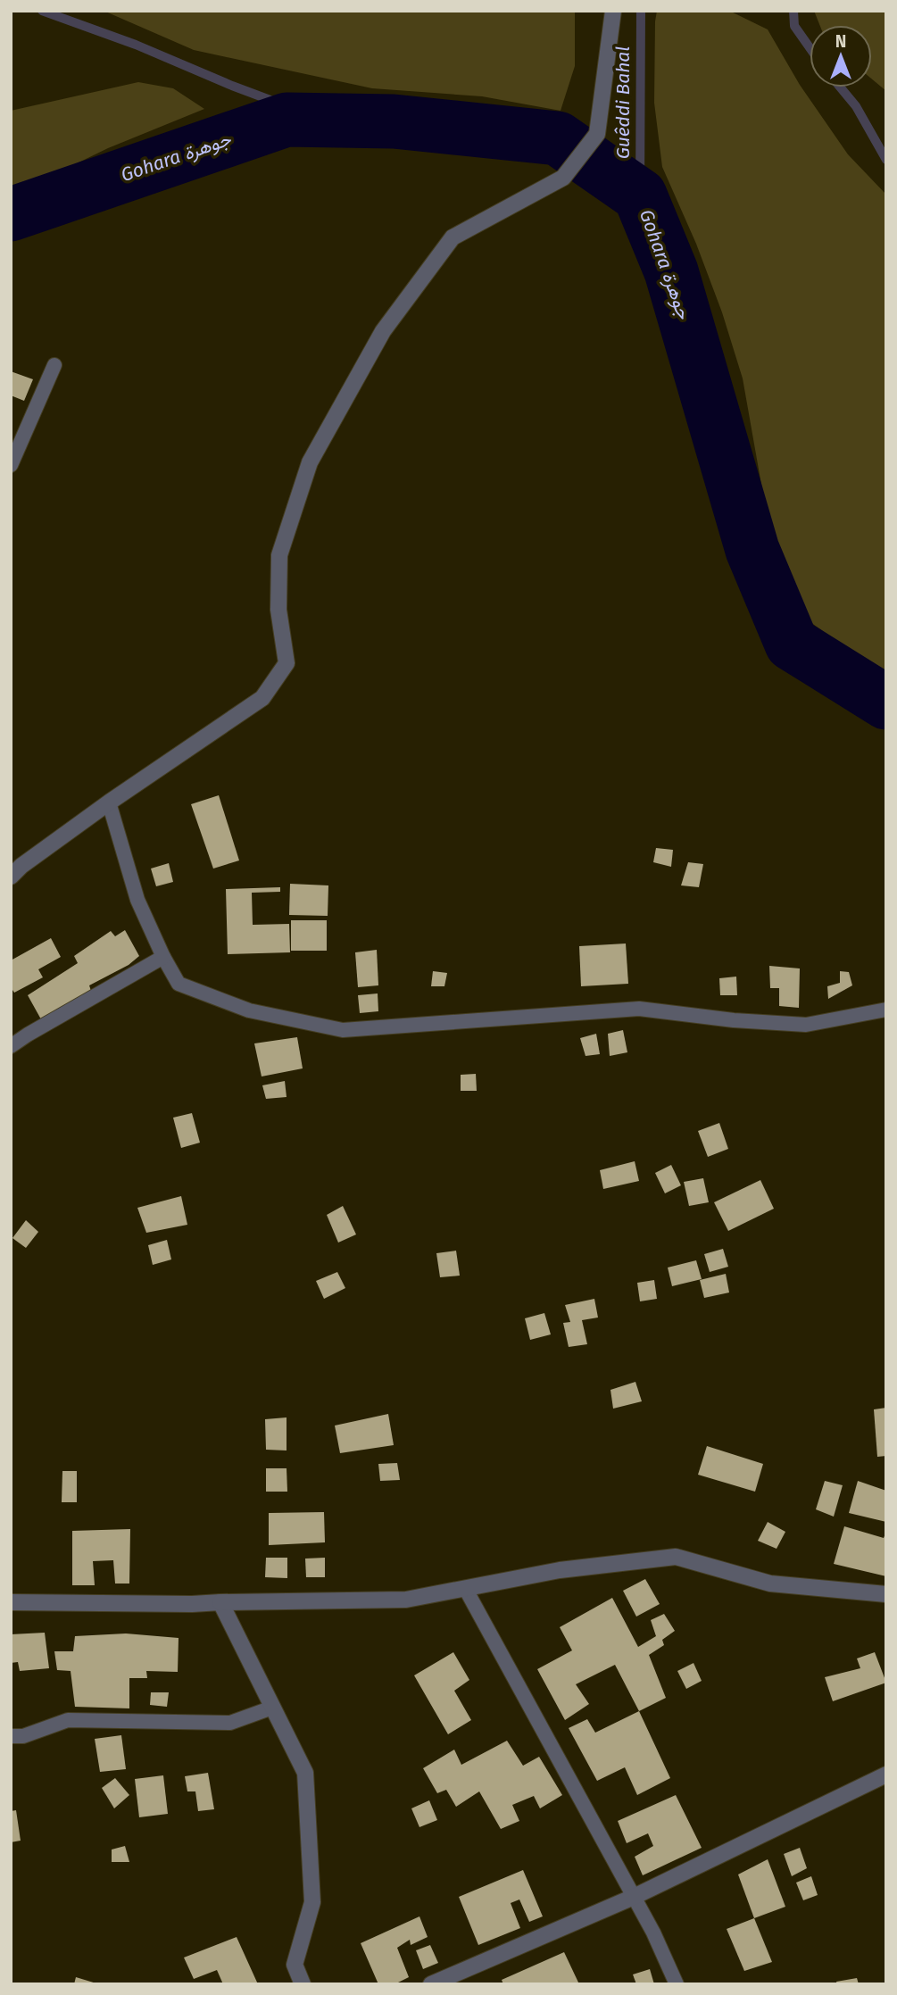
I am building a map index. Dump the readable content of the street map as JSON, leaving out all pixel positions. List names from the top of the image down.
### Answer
{
  "water": ["Guêddi Bahal", "Gohara جوهرة"],
  "north": "top"
}
